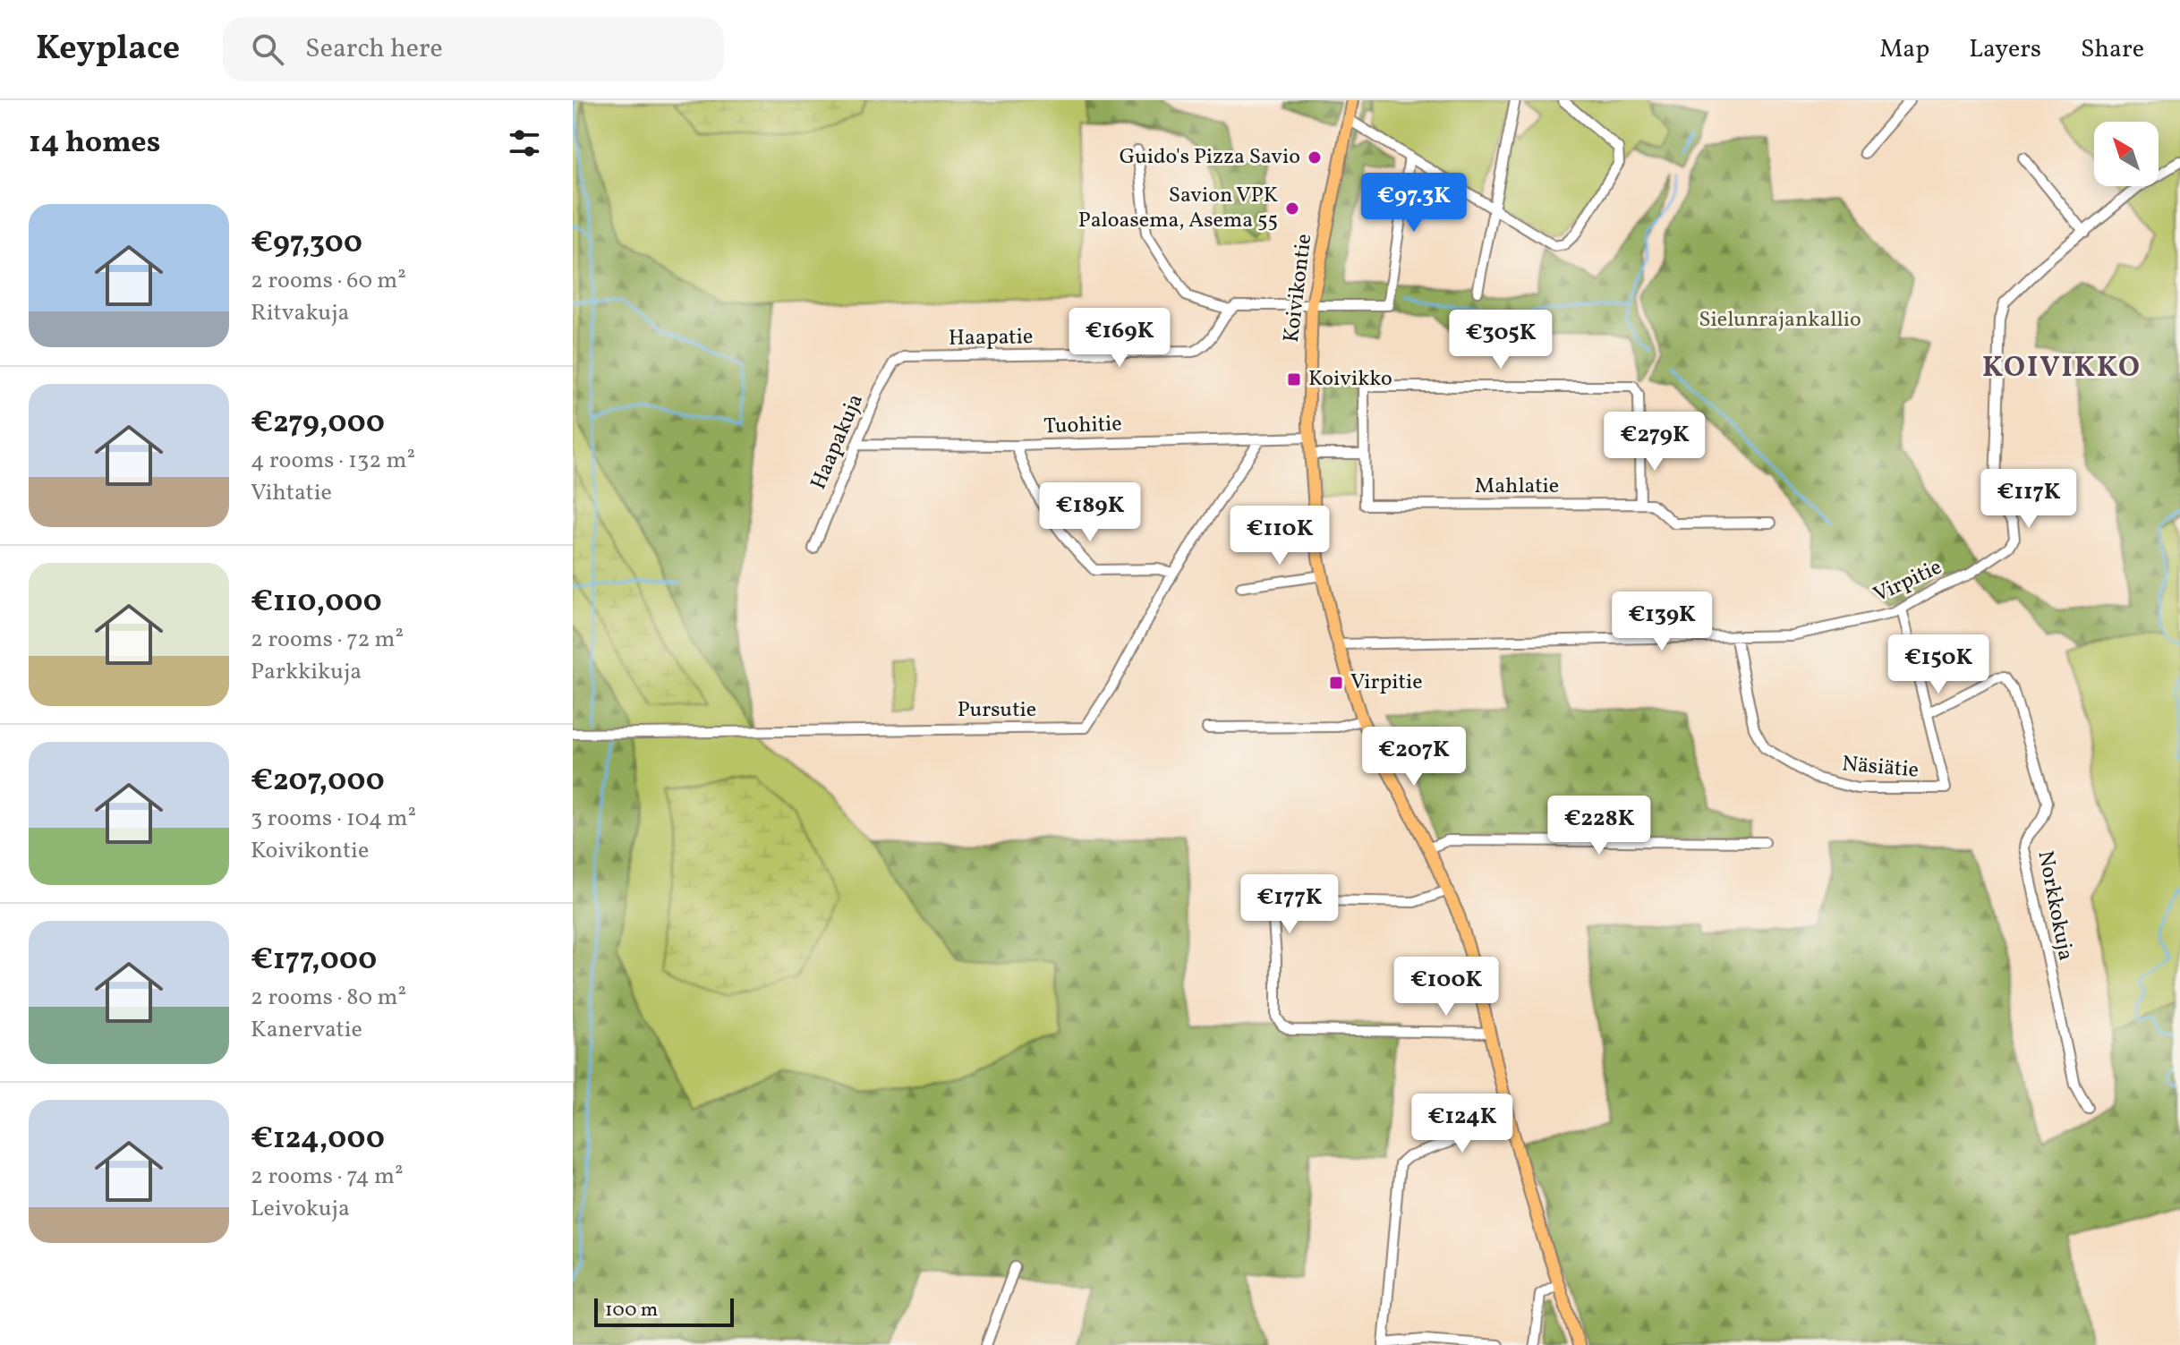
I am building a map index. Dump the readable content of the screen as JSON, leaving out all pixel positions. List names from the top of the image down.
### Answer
{
  "streets": {
    "main road": ["Koivikontie"],
    "street": [
      "Haapatie",
      "Tuohitie",
      "Haapakuja",
      "Mahlatie",
      "Virpitie",
      "Pursutie",
      "Näsiätie",
      "Norkkokuja"
    ]
  },
  "crossings": [
    ["Koivikontie", "Tuohitie"],
    ["Koivikontie", "Virpitie"],
    ["Haapatie", "Haapakuja"],
    ["Tuohitie", "Haapakuja"],
    ["Tuohitie", "Pursutie"],
    ["Virpitie", "Näsiätie"],
    ["Näsiätie", "Norkkokuja"]
  ],
  "districts": ["KOIVIKKO"],
  "parks": ["Sielunrajankallio"],
  "places": {
    "other": ["Guido's Pizza Savio", "Savion VPK Paloasema, Asema 55"],
    "transit": ["Koivikko", "Virpitie"]
  },
  "scale_bar": "100 m",
  "north": "top left",
  "page": {
    "header": "Keyplace",
    "search": "Search here",
    "nav": ["Map", "Layers", "Share"],
    "heading": "14 homes",
    "price": [
      "€97.3K",
      "€169K",
      "€305K",
      "€279K",
      "€117K",
      "€189K",
      "€110K",
      "€139K",
      "€150K",
      "€207K",
      "€228K",
      "€177K",
      "€100K",
      "€124K"
    ],
    "list": [
      {
        "name": "€97,300",
        "note": "2 rooms · 60 m² · Ritvakuja"
      },
      {
        "name": "€279,000",
        "note": "4 rooms · 132 m² · Vihtatie"
      },
      {
        "name": "€110,000",
        "note": "2 rooms · 72 m² · Parkkikuja"
      },
      {
        "name": "€207,000",
        "note": "3 rooms · 104 m² · Koivikontie"
      },
      {
        "name": "€177,000",
        "note": "2 rooms · 80 m² · Kanervatie"
      },
      {
        "name": "€124,000",
        "note": "2 rooms · 74 m² · Leivokuja"
      }
    ],
    "scale": "100 m"
  }
}
